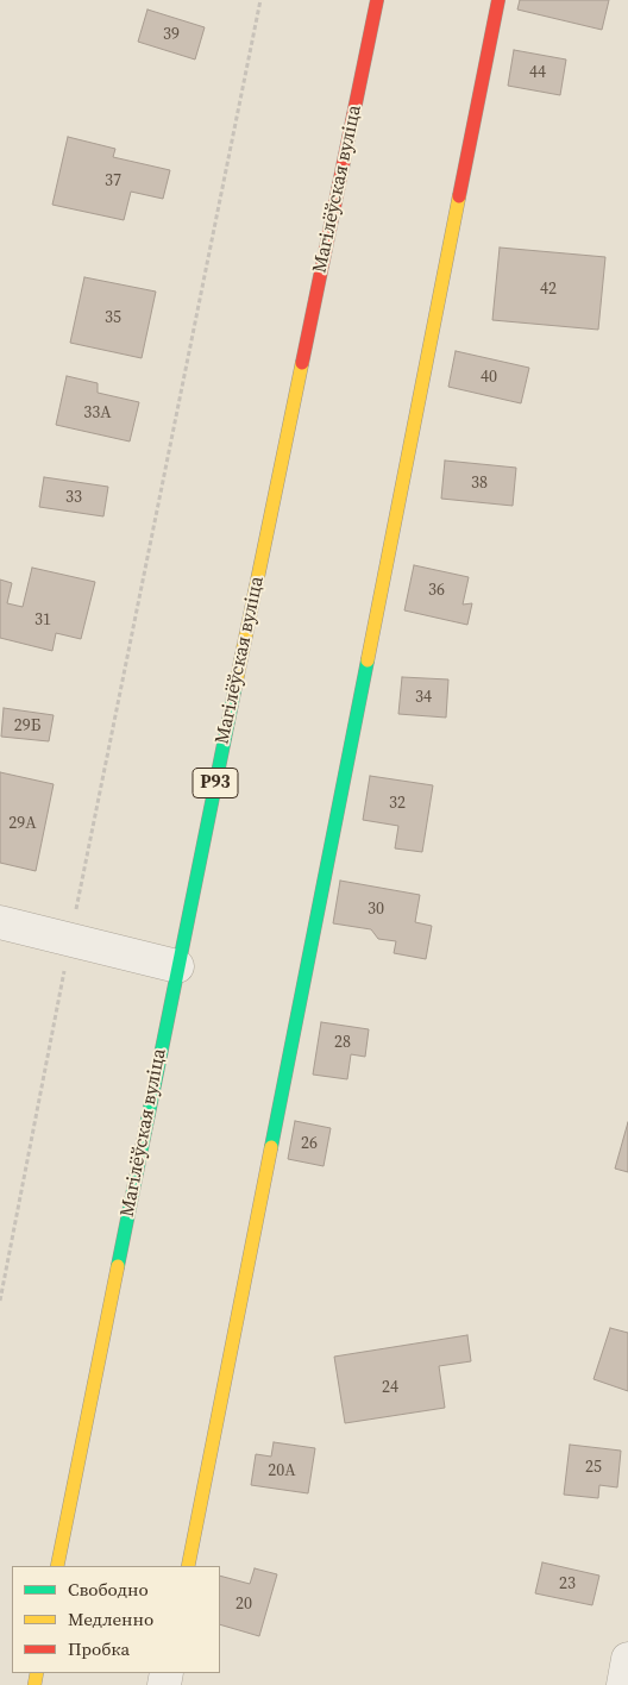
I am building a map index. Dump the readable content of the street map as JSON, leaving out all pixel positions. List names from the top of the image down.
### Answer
{
  "streets": {
    "main road": ["Магілёўская вуліца", "Р93"]
  },
  "house_numbers": [
    "39",
    "44",
    "37",
    "42",
    "35",
    "40",
    "33А",
    "38",
    "33",
    "36",
    "31",
    "34",
    "29Б",
    "32",
    "29А",
    "30",
    "28",
    "26",
    "24",
    "25",
    "20А",
    "23",
    "20"
  ],
  "legend": ["Свободно", "Медленно", "Пробка"]
}
